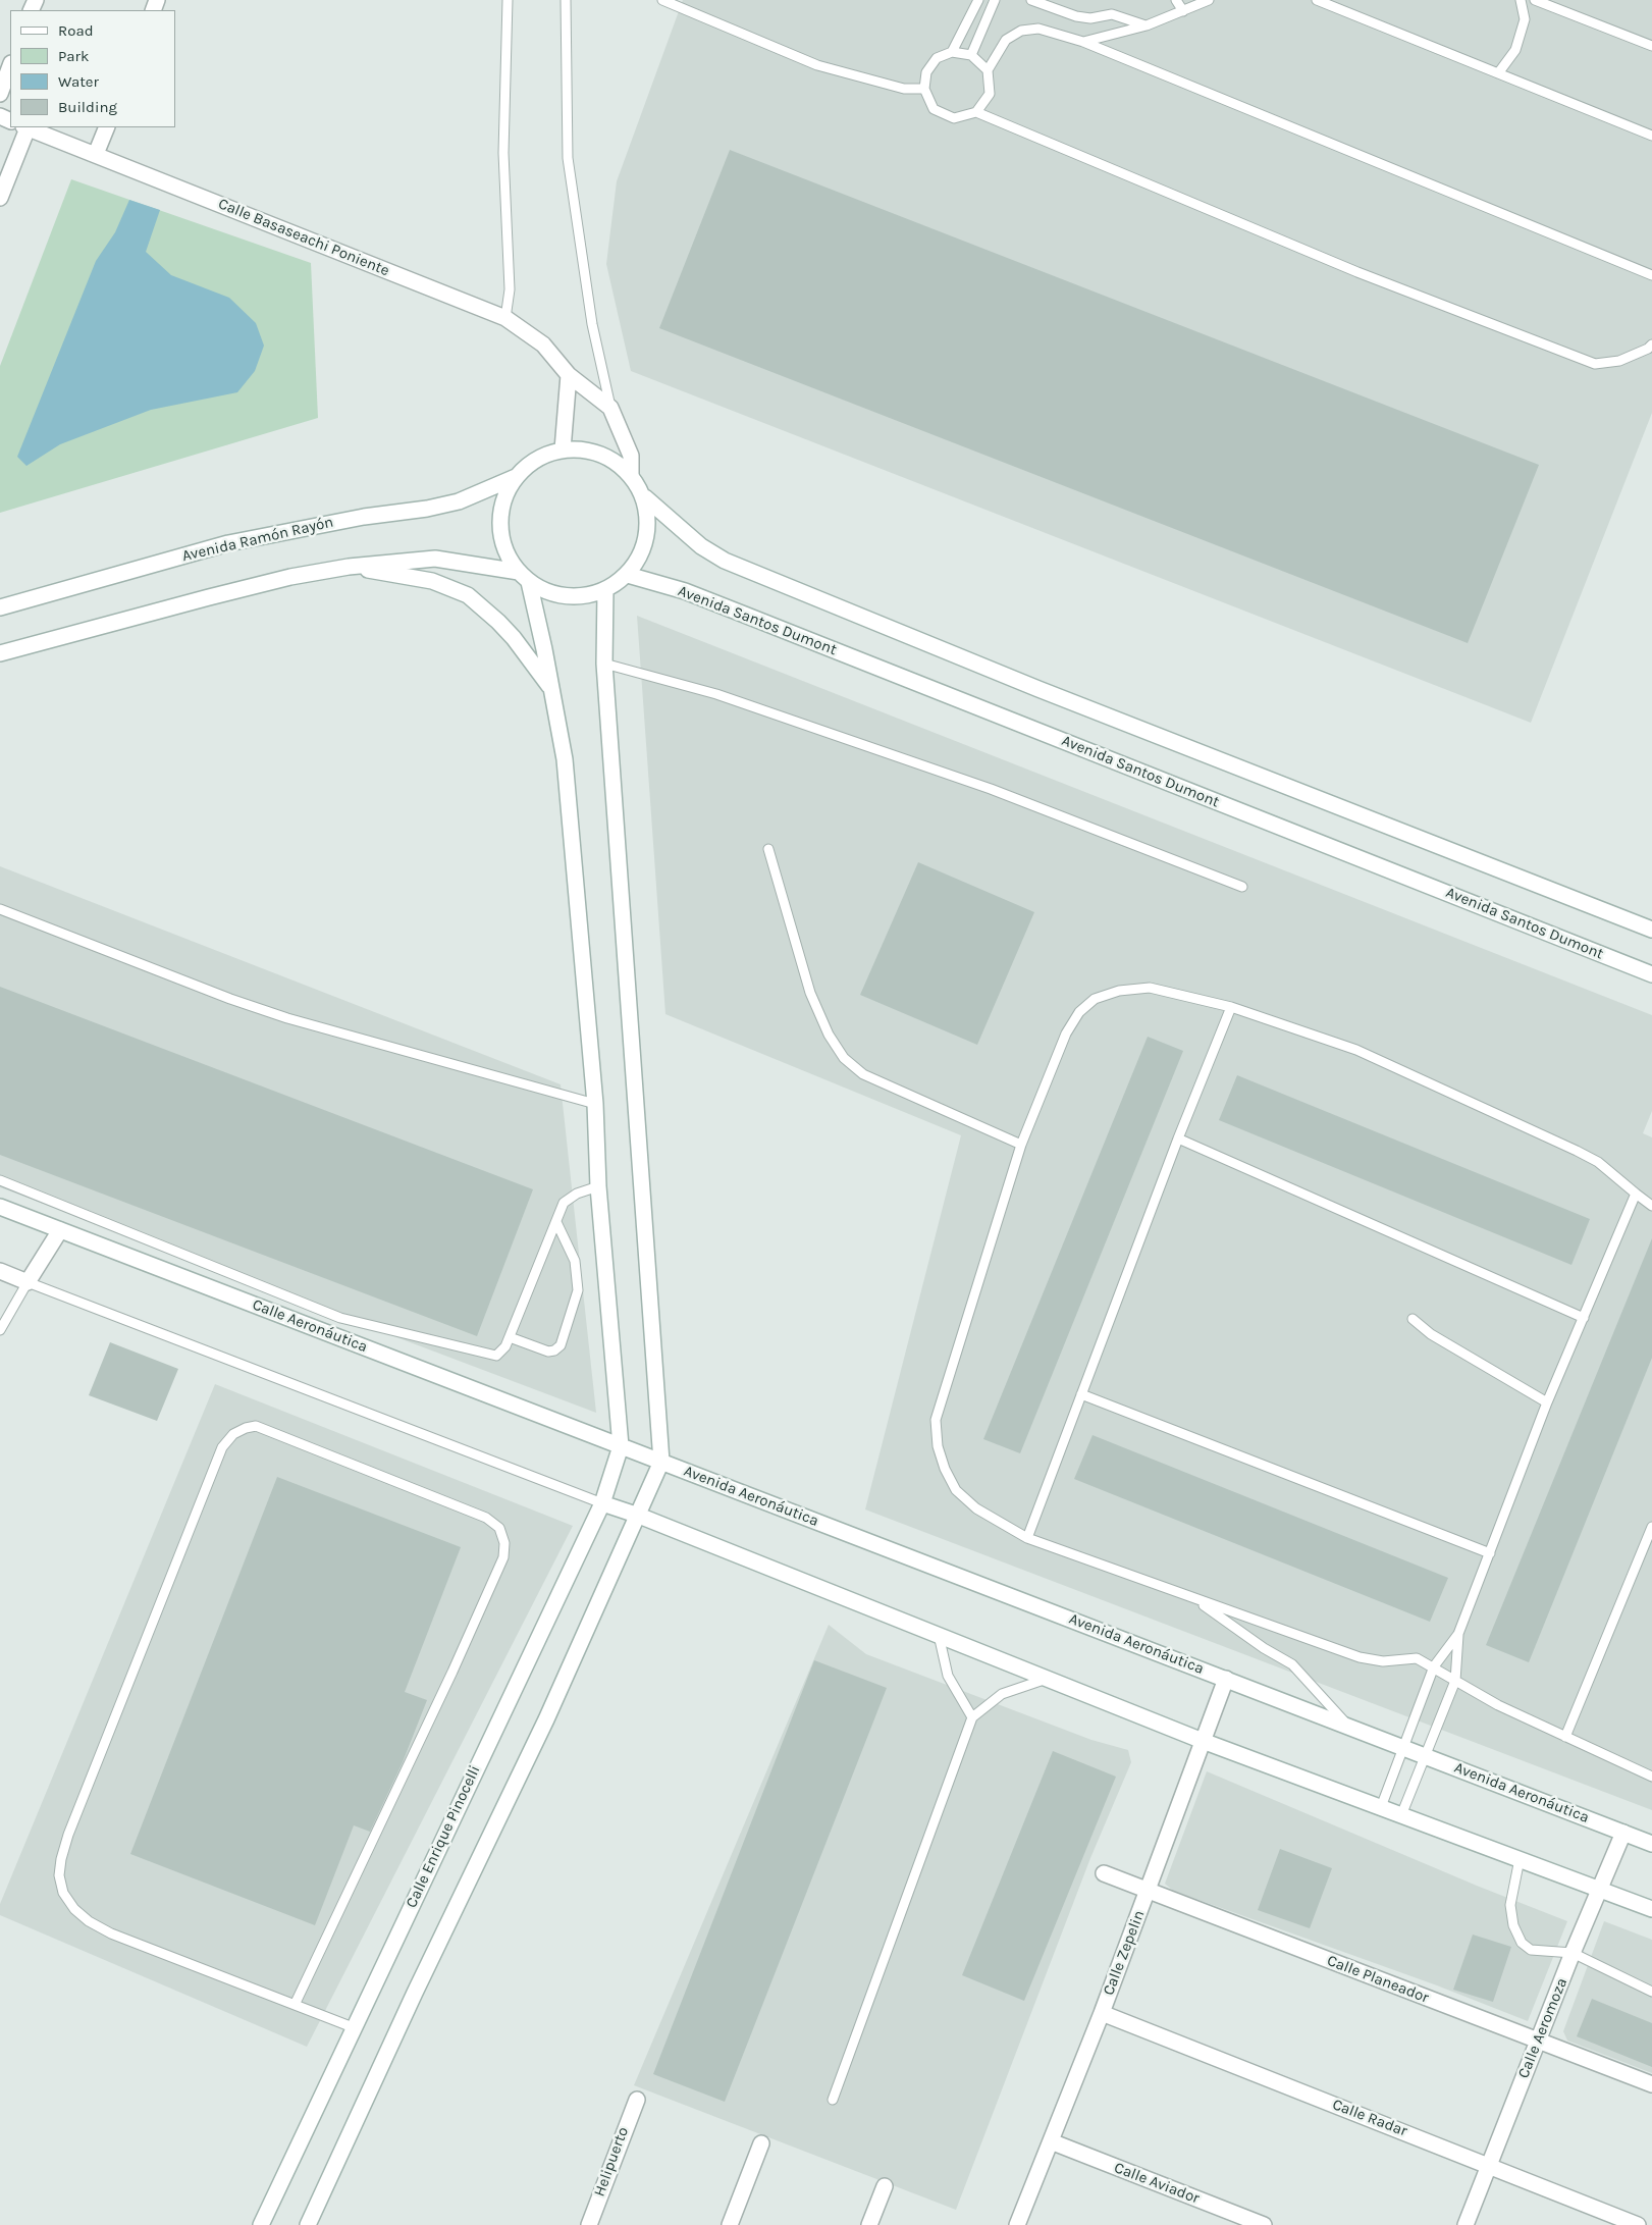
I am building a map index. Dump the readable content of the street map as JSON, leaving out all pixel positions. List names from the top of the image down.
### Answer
{
  "streets": {
    "main road": [
      "Calle Basaseachi Poniente",
      "Avenida Ramón Rayón",
      "Avenida Santos Dumont",
      "Calle Aeronáutica",
      "Avenida Aeronáutica",
      "Calle Enrique Pinocelli",
      "Calle Zepelin",
      "Calle Planeador",
      "Calle Aeromoza",
      "Calle Radar",
      "Helipuerto",
      "Calle Aviador"
    ]
  },
  "crossings": [
    ["Avenida Ramón Rayón", "Avenida Santos Dumont"],
    ["Calle Aeronáutica", "Avenida Aeronáutica"],
    ["Calle Aeronáutica", "Calle Enrique Pinocelli"],
    ["Avenida Aeronáutica", "Calle Enrique Pinocelli"],
    ["Avenida Aeronáutica", "Calle Zepelin"],
    ["Avenida Aeronáutica", "Calle Aeromoza"],
    ["Calle Zepelin", "Calle Planeador"],
    ["Calle Zepelin", "Calle Radar"],
    ["Calle Zepelin", "Calle Aviador"],
    ["Calle Planeador", "Calle Aeromoza"],
    ["Calle Aeromoza", "Calle Radar"]
  ],
  "legend": [
    "Road",
    "Park",
    "Water",
    "Building"
  ]
}
